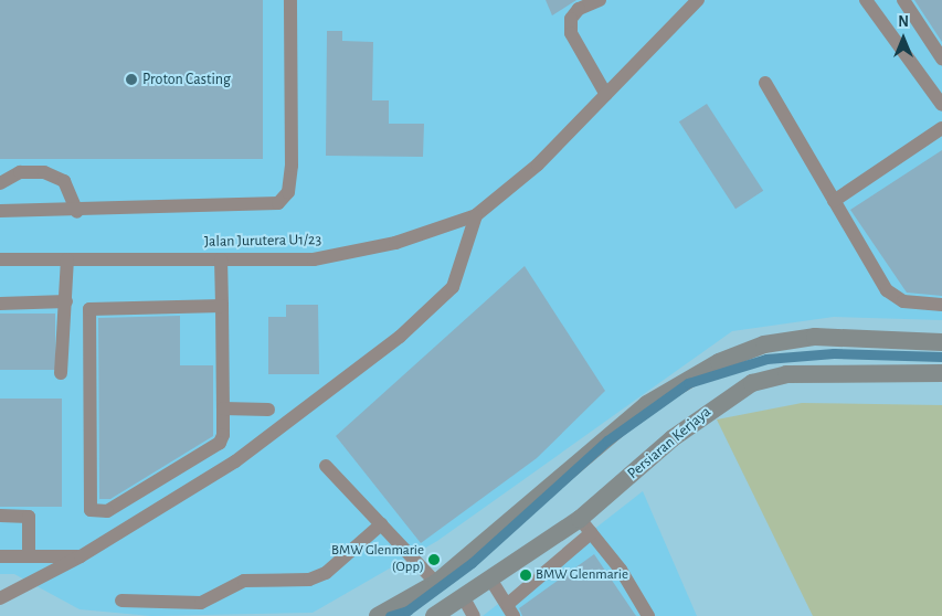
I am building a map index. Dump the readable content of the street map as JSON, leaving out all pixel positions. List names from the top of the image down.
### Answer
{
  "streets": {
    "main road": ["Persiaran Kerjaya"],
    "street": ["Jalan Jurutera U1/23"]
  },
  "places": ["Proton Casting", "BMW Glenmarie (Opp)", "BMW Glenmarie"],
  "north": "top"
}
